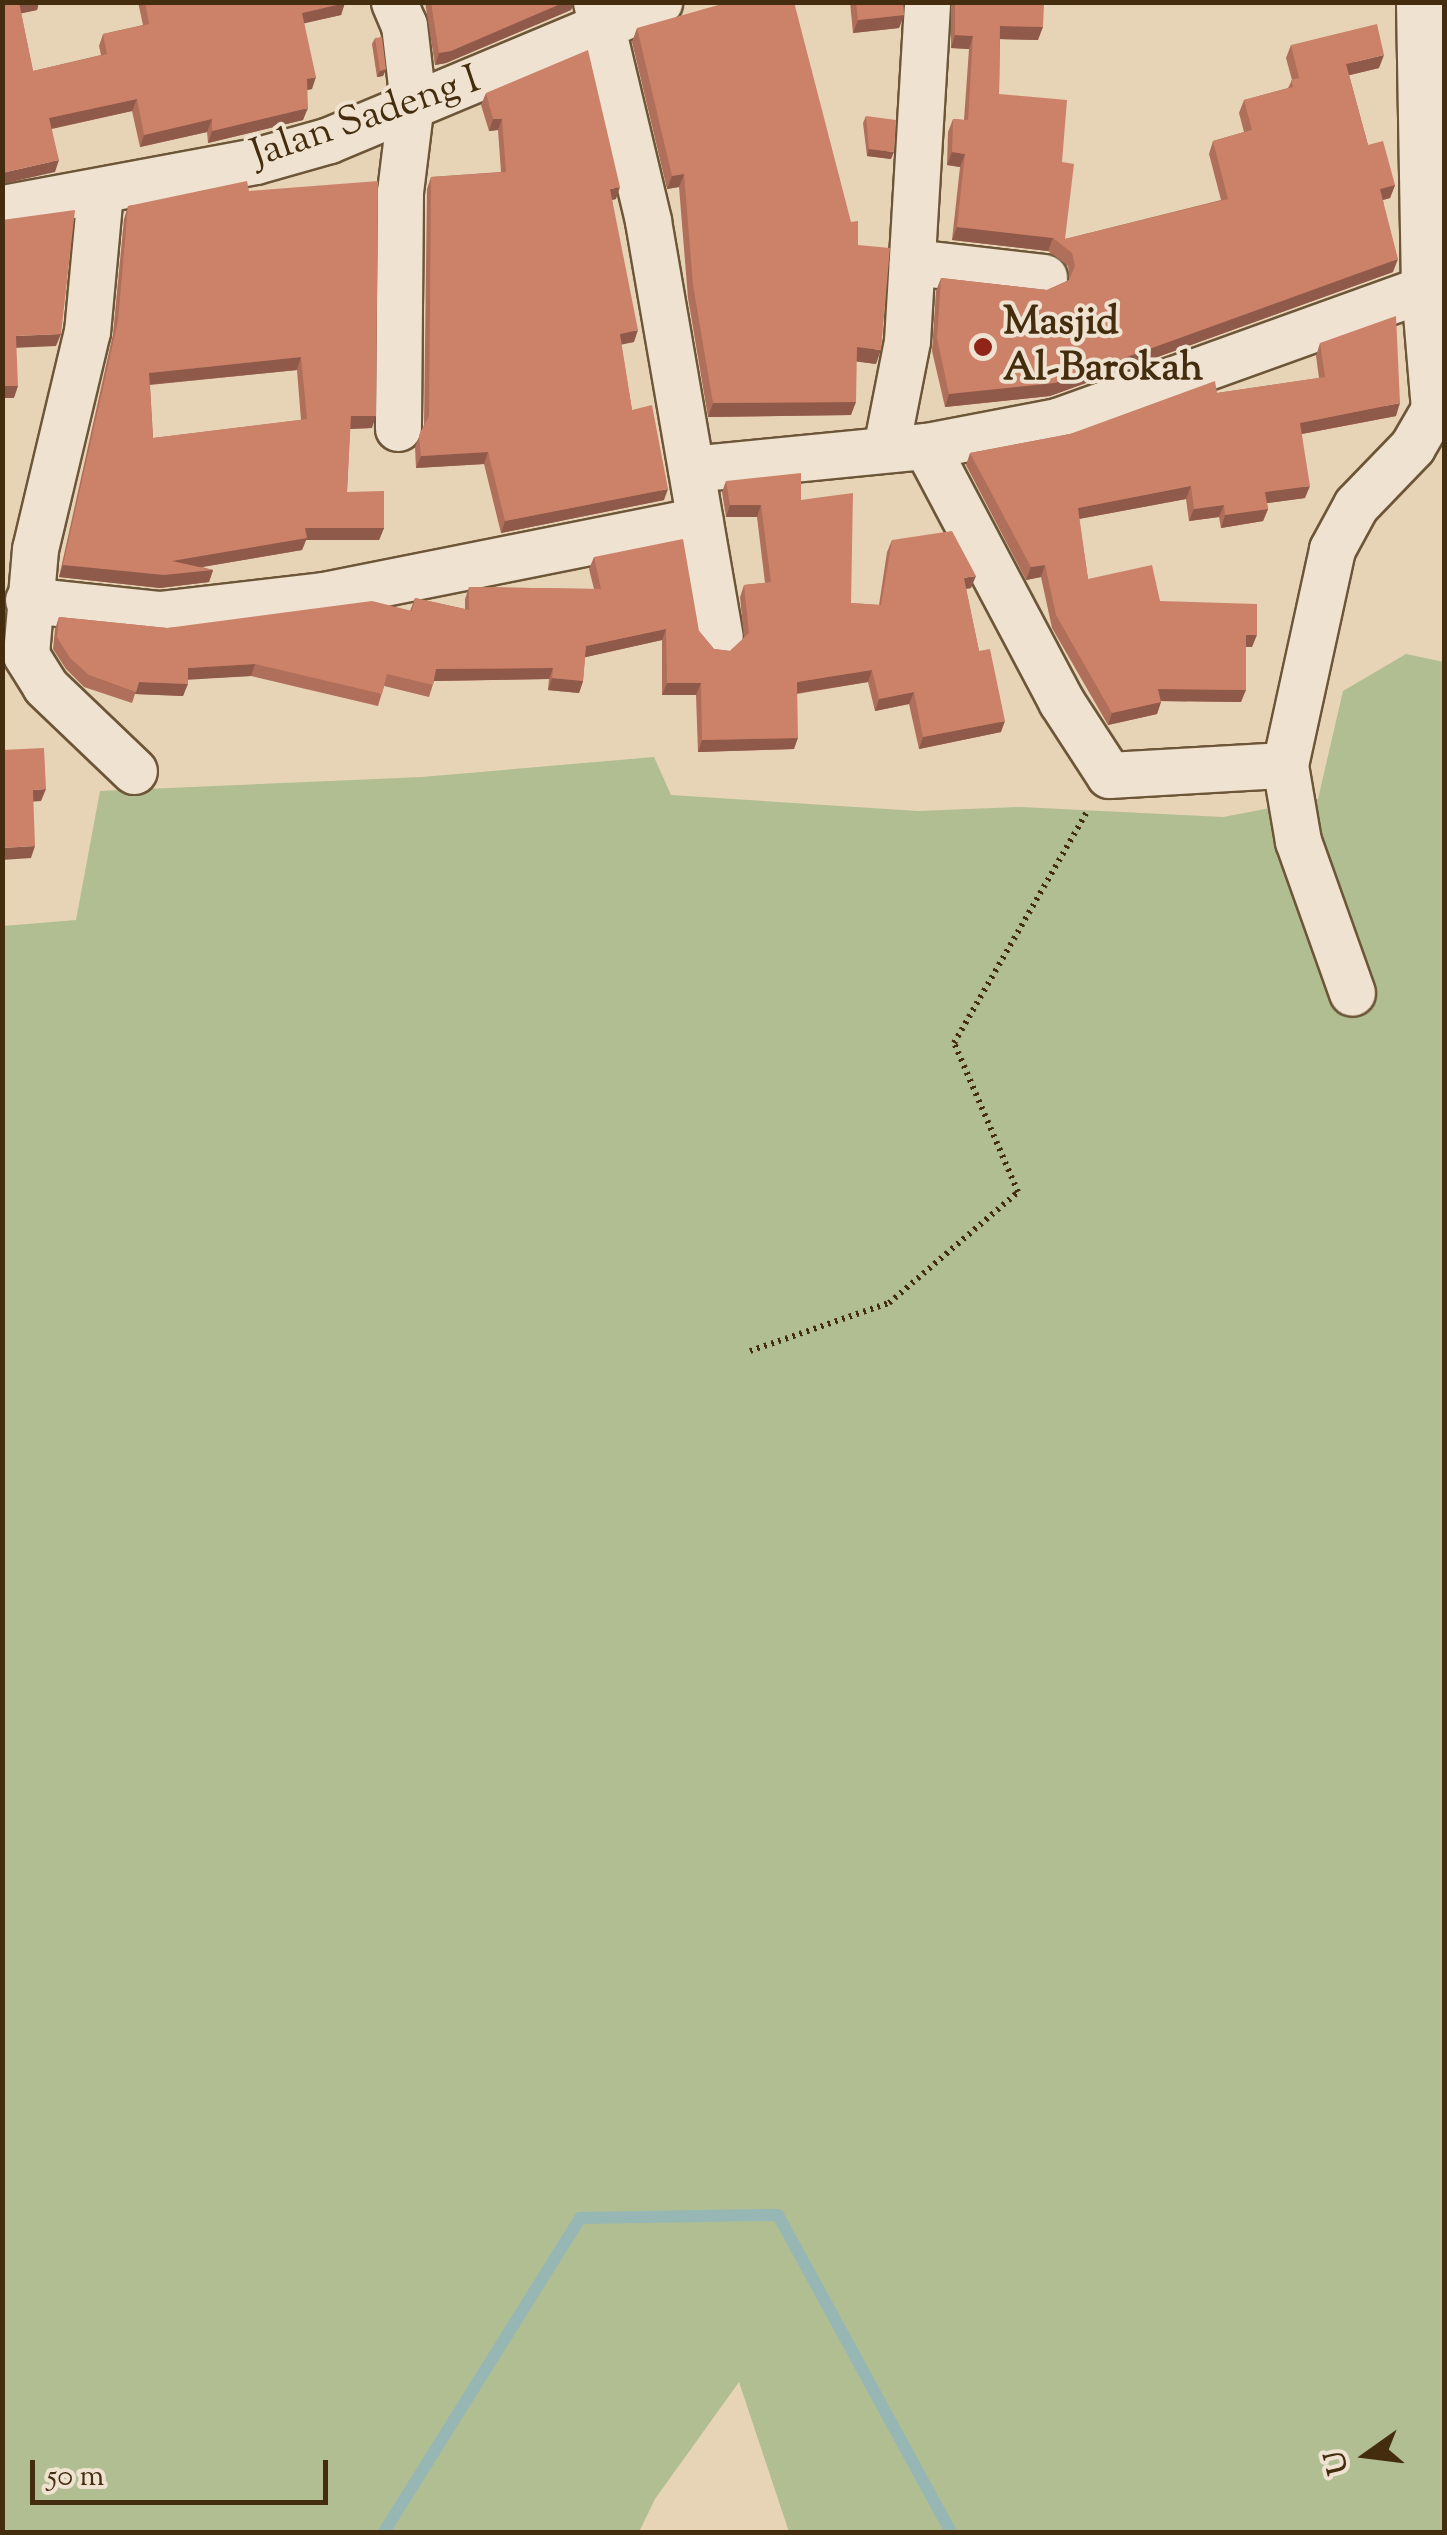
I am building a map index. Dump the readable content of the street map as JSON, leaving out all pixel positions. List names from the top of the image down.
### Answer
{
  "streets": {
    "street": ["Jalan Sadeng I"]
  },
  "places": ["Masjid Al-Barokah"],
  "scale_bar": "50 m",
  "north": "left"
}
